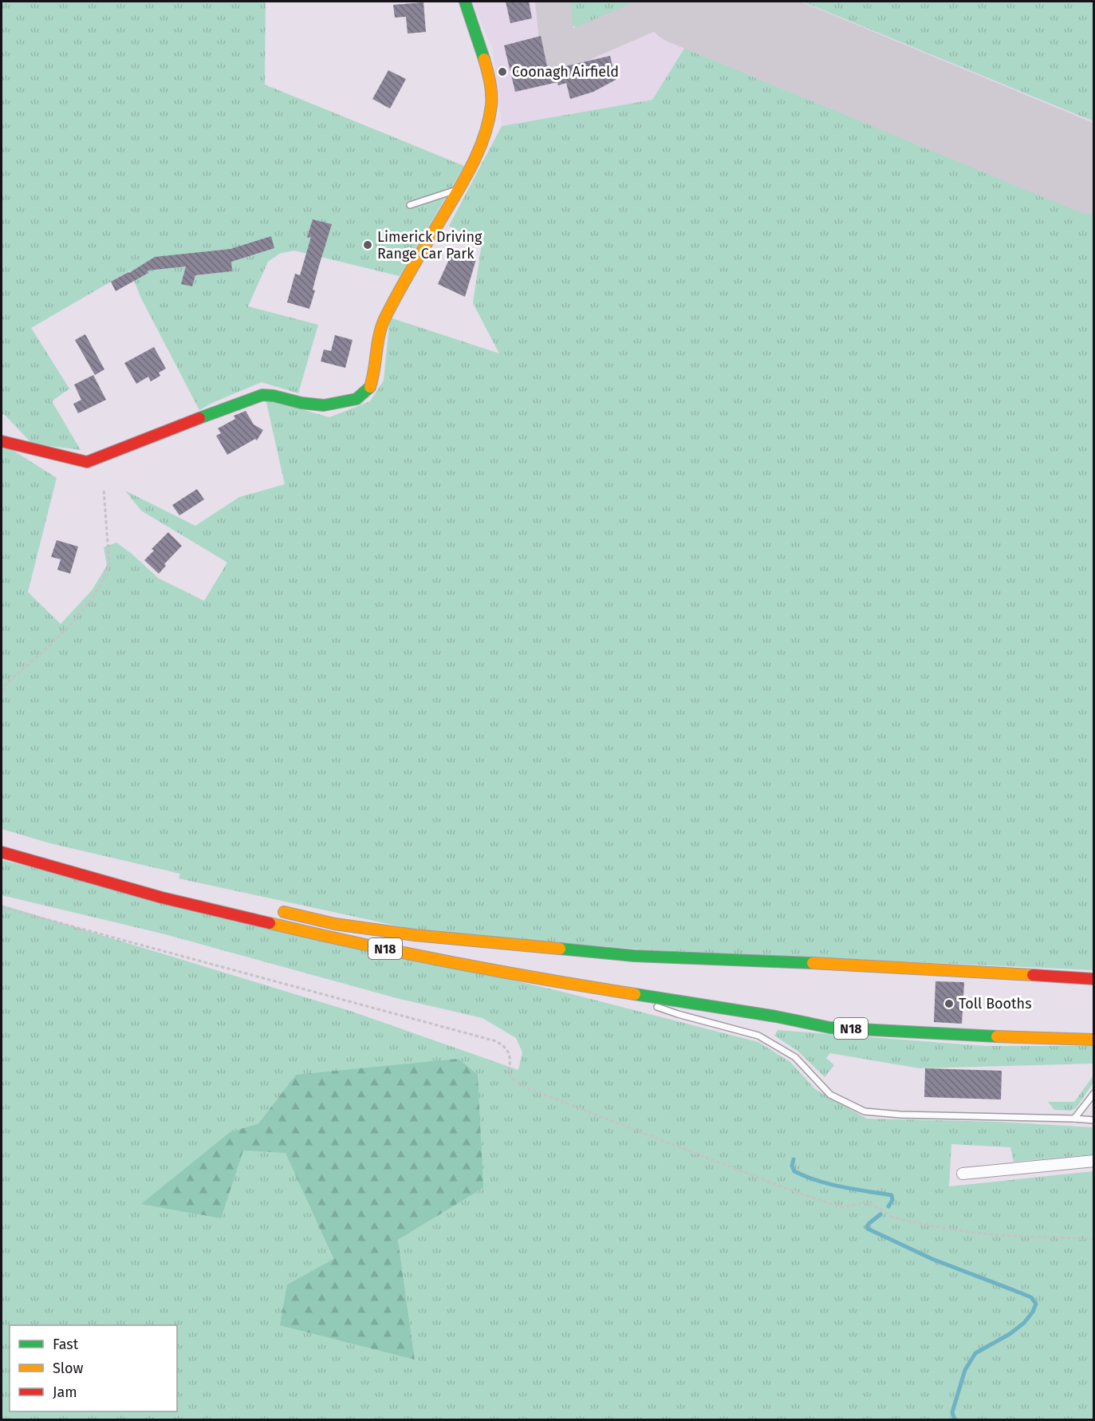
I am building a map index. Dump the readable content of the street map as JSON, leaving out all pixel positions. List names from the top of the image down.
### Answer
{
  "streets": {
    "main road": ["N18"]
  },
  "places": ["Coonagh Airfield", "Limerick Driving Range Car Park", "Toll Booths"],
  "legend": ["Fast", "Slow", "Jam"]
}
